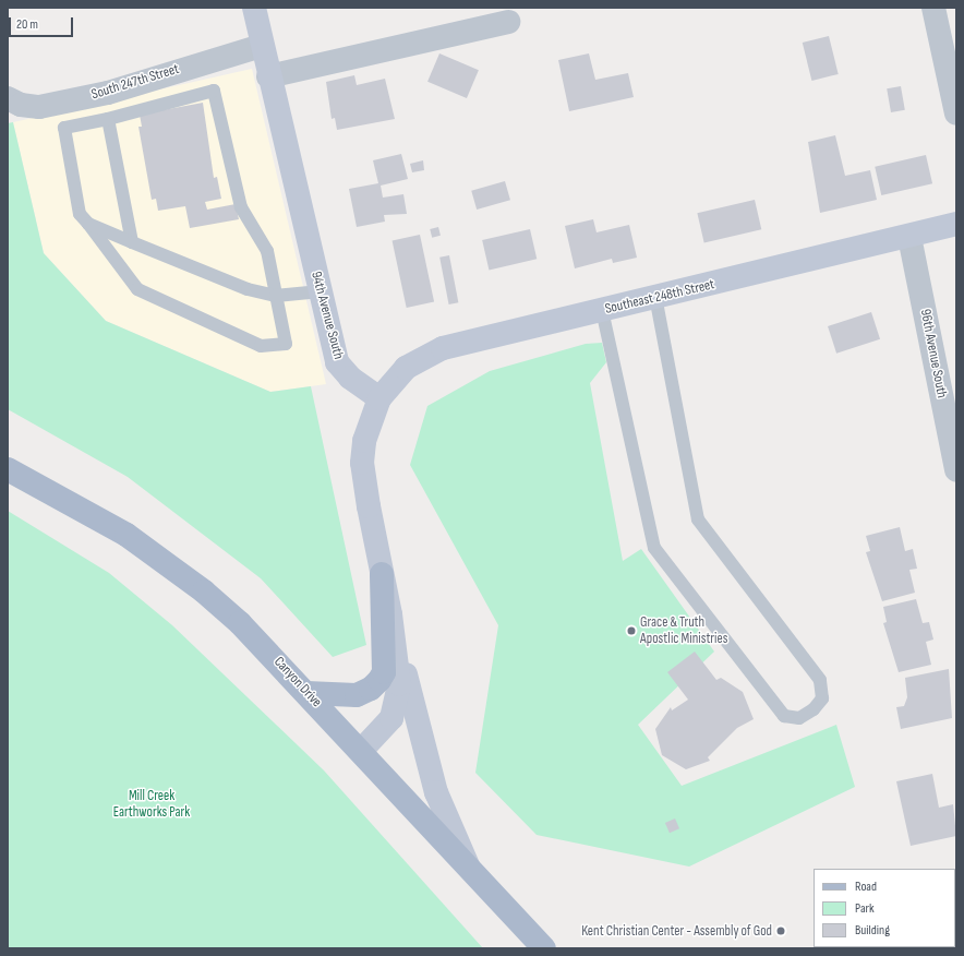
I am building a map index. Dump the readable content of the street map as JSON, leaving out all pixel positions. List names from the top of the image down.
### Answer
{
  "streets": {
    "main road": ["Canyon Drive"],
    "street": [
      "South 247th Street",
      "Southeast 248th Street",
      "94th Avenue South",
      "96th Avenue South"
    ]
  },
  "crossings": [
    ["South 247th Street", "94th Avenue South"],
    ["Southeast 248th Street", "94th Avenue South"],
    ["Southeast 248th Street", "96th Avenue South"]
  ],
  "parks": ["Mill Creek Earthworks Park"],
  "places": ["Grace & Truth Apostlic Ministries", "Kent Christian Center - Assembly of God"],
  "legend": ["Road", "Park", "Building"],
  "scale_bar": "20 m"
}
